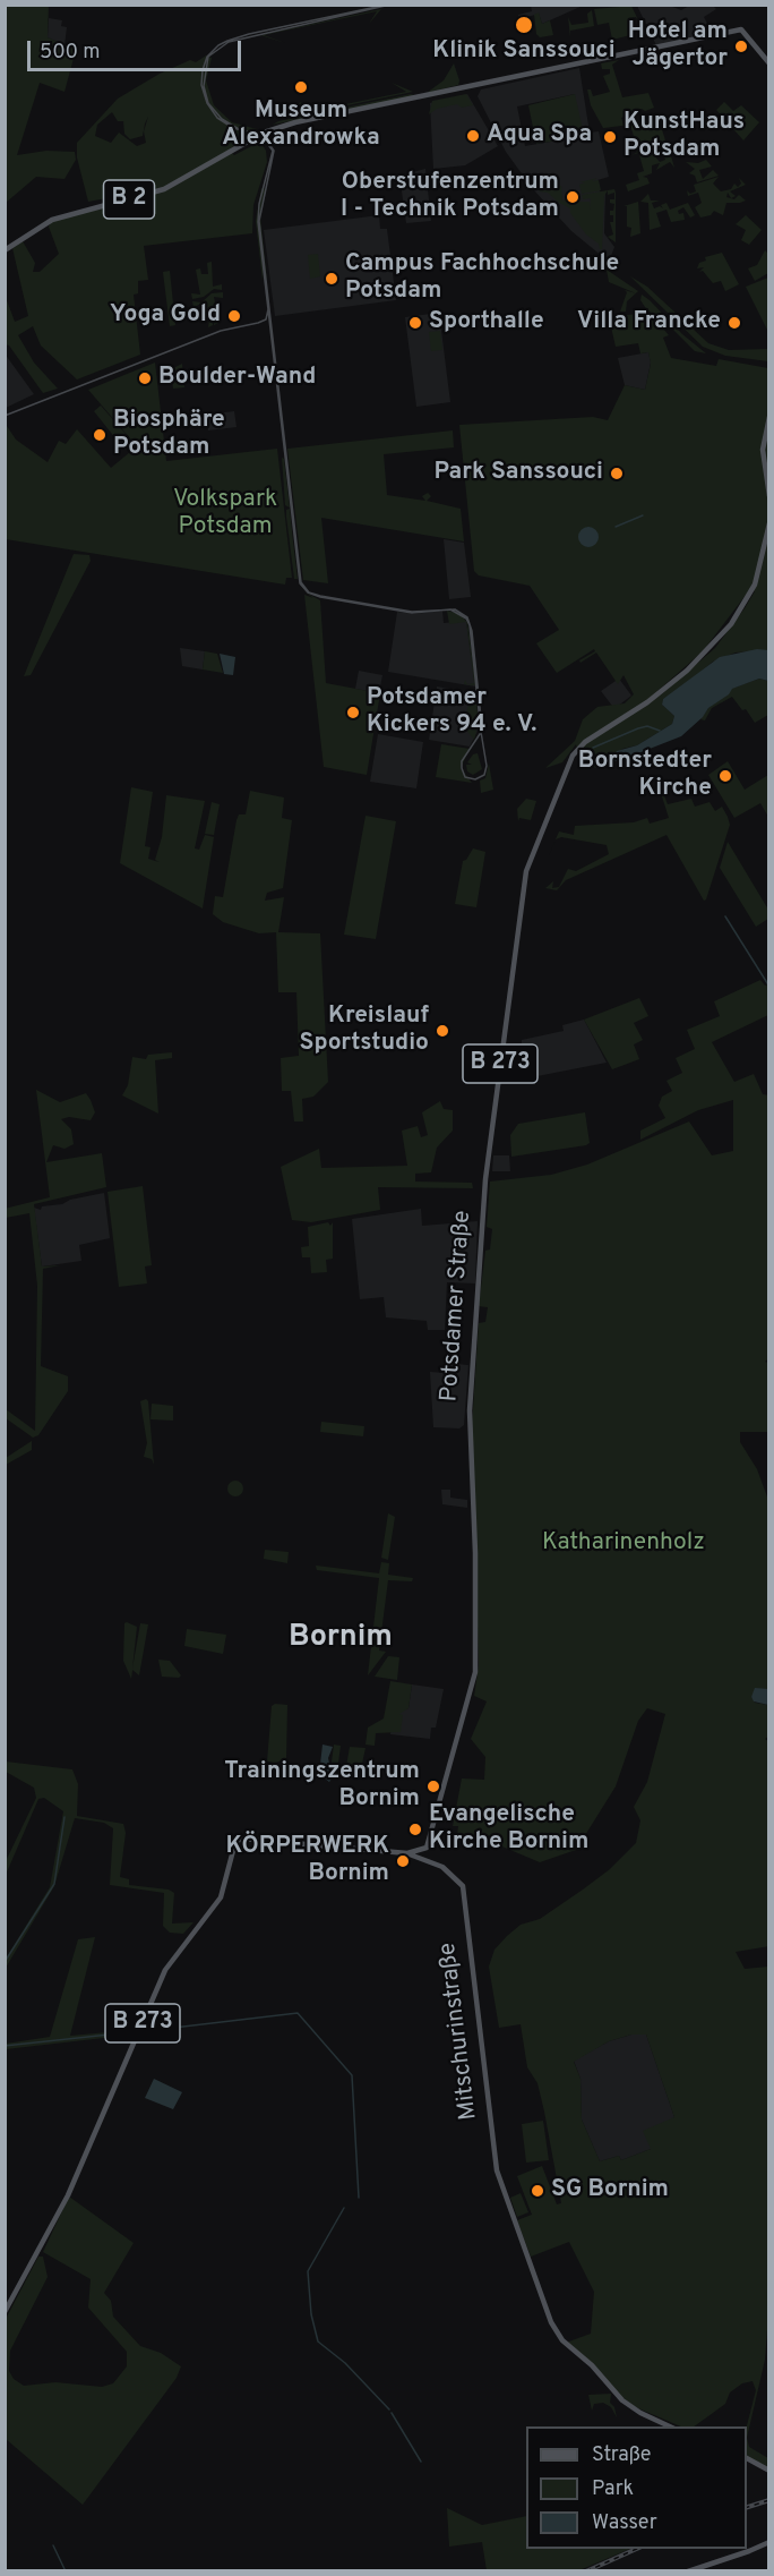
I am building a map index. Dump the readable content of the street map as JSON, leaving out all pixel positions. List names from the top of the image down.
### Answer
{
  "streets": {
    "main road": [
      "B 2",
      "B 273",
      "Potsdamer Straße",
      "Mitschurinstraße"
    ]
  },
  "crossings": [
    ["B 273", "Potsdamer Straße"]
  ],
  "districts": ["Bornim"],
  "parks": ["Volkspark Potsdam", "Katharinenholz"],
  "places": [
    "Klinik Sanssouci",
    "Hotel am Jägertor",
    "Museum Alexandrowka",
    "Aqua Spa",
    "KunstHaus Potsdam",
    "Oberstufenzentrum I - Technik Potsdam",
    "Campus Fachhochschule Potsdam",
    "Yoga Gold",
    "Sporthalle",
    "Villa Francke",
    "Boulder-Wand",
    "Biosphäre Potsdam",
    "Park Sanssouci",
    "Potsdamer Kickers 94 e. V.",
    "Bornstedter Kirche",
    "Kreislauf Sportstudio",
    "Trainingszentrum Bornim",
    "Evangelische Kirche Bornim",
    "KÖRPERWERK Bornim",
    "SG Bornim"
  ],
  "legend": ["Straße", "Park", "Wasser"],
  "scale_bar": "500 m"
}
